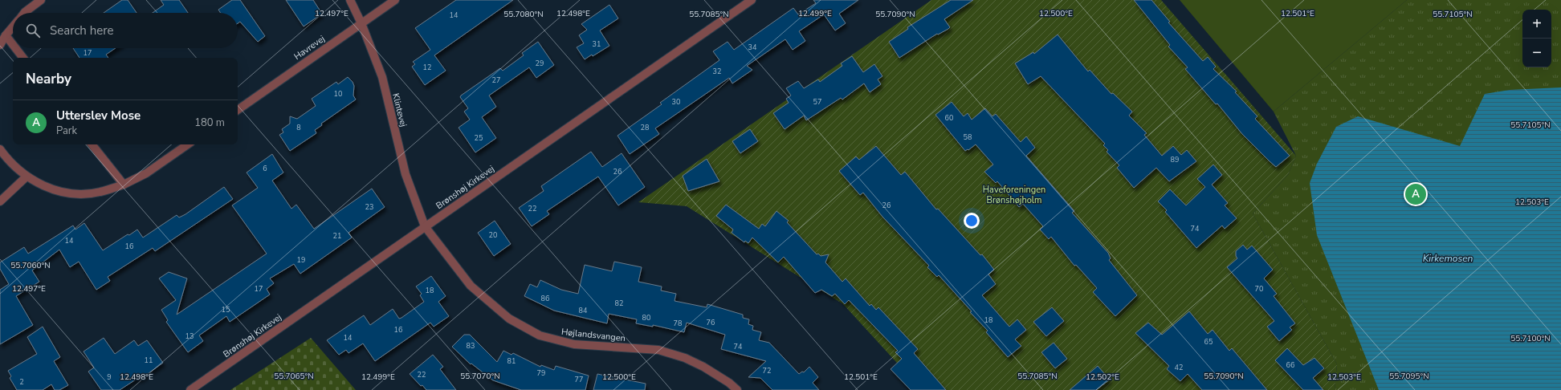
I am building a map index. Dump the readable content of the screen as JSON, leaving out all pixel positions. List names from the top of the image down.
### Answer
{
  "streets": {
    "street": [
      "Havrevej",
      "Klintevej",
      "Brønshøj Kirkevej",
      "Højlandsvangen"
    ]
  },
  "crossings": [
    ["Havrevej", "Klintevej"],
    ["Klintevej", "Brønshøj Kirkevej"],
    ["Klintevej", "Højlandsvangen"],
    ["Brønshøj Kirkevej", "Højlandsvangen"]
  ],
  "water": ["Kirkemosen"],
  "parks": ["Haveforeningen Brønshøjholm"],
  "house_numbers": [
    "14",
    "31",
    "34",
    "17",
    "29",
    "12",
    "32",
    "27",
    "10",
    "30",
    "57",
    "60",
    "8",
    "28",
    "58",
    "25",
    "89",
    "6",
    "26",
    "26",
    "23",
    "22",
    "74",
    "20",
    "21",
    "14",
    "16",
    "19",
    "17",
    "70",
    "18",
    "86",
    "82",
    "15",
    "84",
    "80",
    "18",
    "76",
    "78",
    "16",
    "13",
    "14",
    "65",
    "83",
    "74",
    "11",
    "81",
    "66",
    "42",
    "72",
    "79",
    "22",
    "9",
    "77",
    "2"
  ],
  "page": {
    "map_buttons": ["+", "−"],
    "search": "Search here",
    "heading": "Nearby",
    "list": [
      {
        "mark": "A",
        "name": "Utterslev Mose",
        "note": "Park",
        "value": "180 m"
      }
    ],
    "pins": "A"
  },
  "coordinates": [
    "12.497°E",
    "12.498°E",
    "12.499°E",
    "12.500°E",
    "12.501°E",
    "55.7080°N",
    "55.7085°N",
    "55.7090°N",
    "55.7105°N",
    "12.503°E",
    "55.7060°N",
    "55.7100°N",
    "55.7065°N",
    "55.7070°N",
    "55.7095°N",
    "12.502°E"
  ]
}
